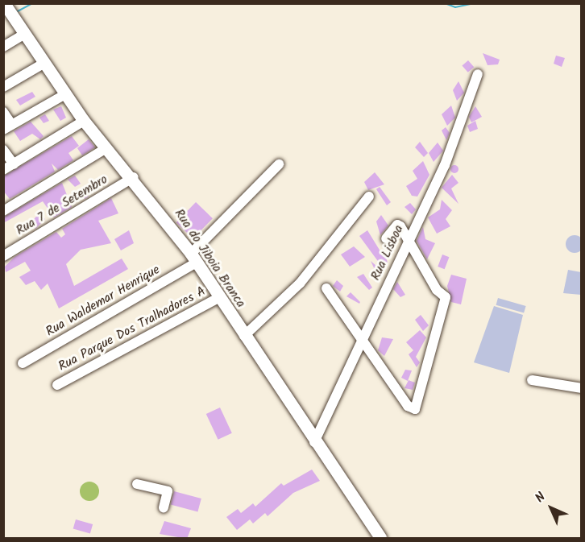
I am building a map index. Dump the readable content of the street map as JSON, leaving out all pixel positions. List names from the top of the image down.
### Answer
{
  "streets": {
    "main road": ["Rua do Jiboia Branca"],
    "street": [
      "Rua 7 de Setembro",
      "Rua Lisboa",
      "Rua Waldemar Henrique",
      "Rua Parque Dos Tralhadores A"
    ]
  },
  "crossings": [
    ["Rua 7 de Setembro", "Rua do Jiboia Branca"],
    ["Rua Lisboa", "Rua do Jiboia Branca"],
    ["Rua do Jiboia Branca", "Rua Waldemar Henrique"],
    ["Rua do Jiboia Branca", "Rua Parque Dos Tralhadores A"]
  ],
  "north": "top left"
}
